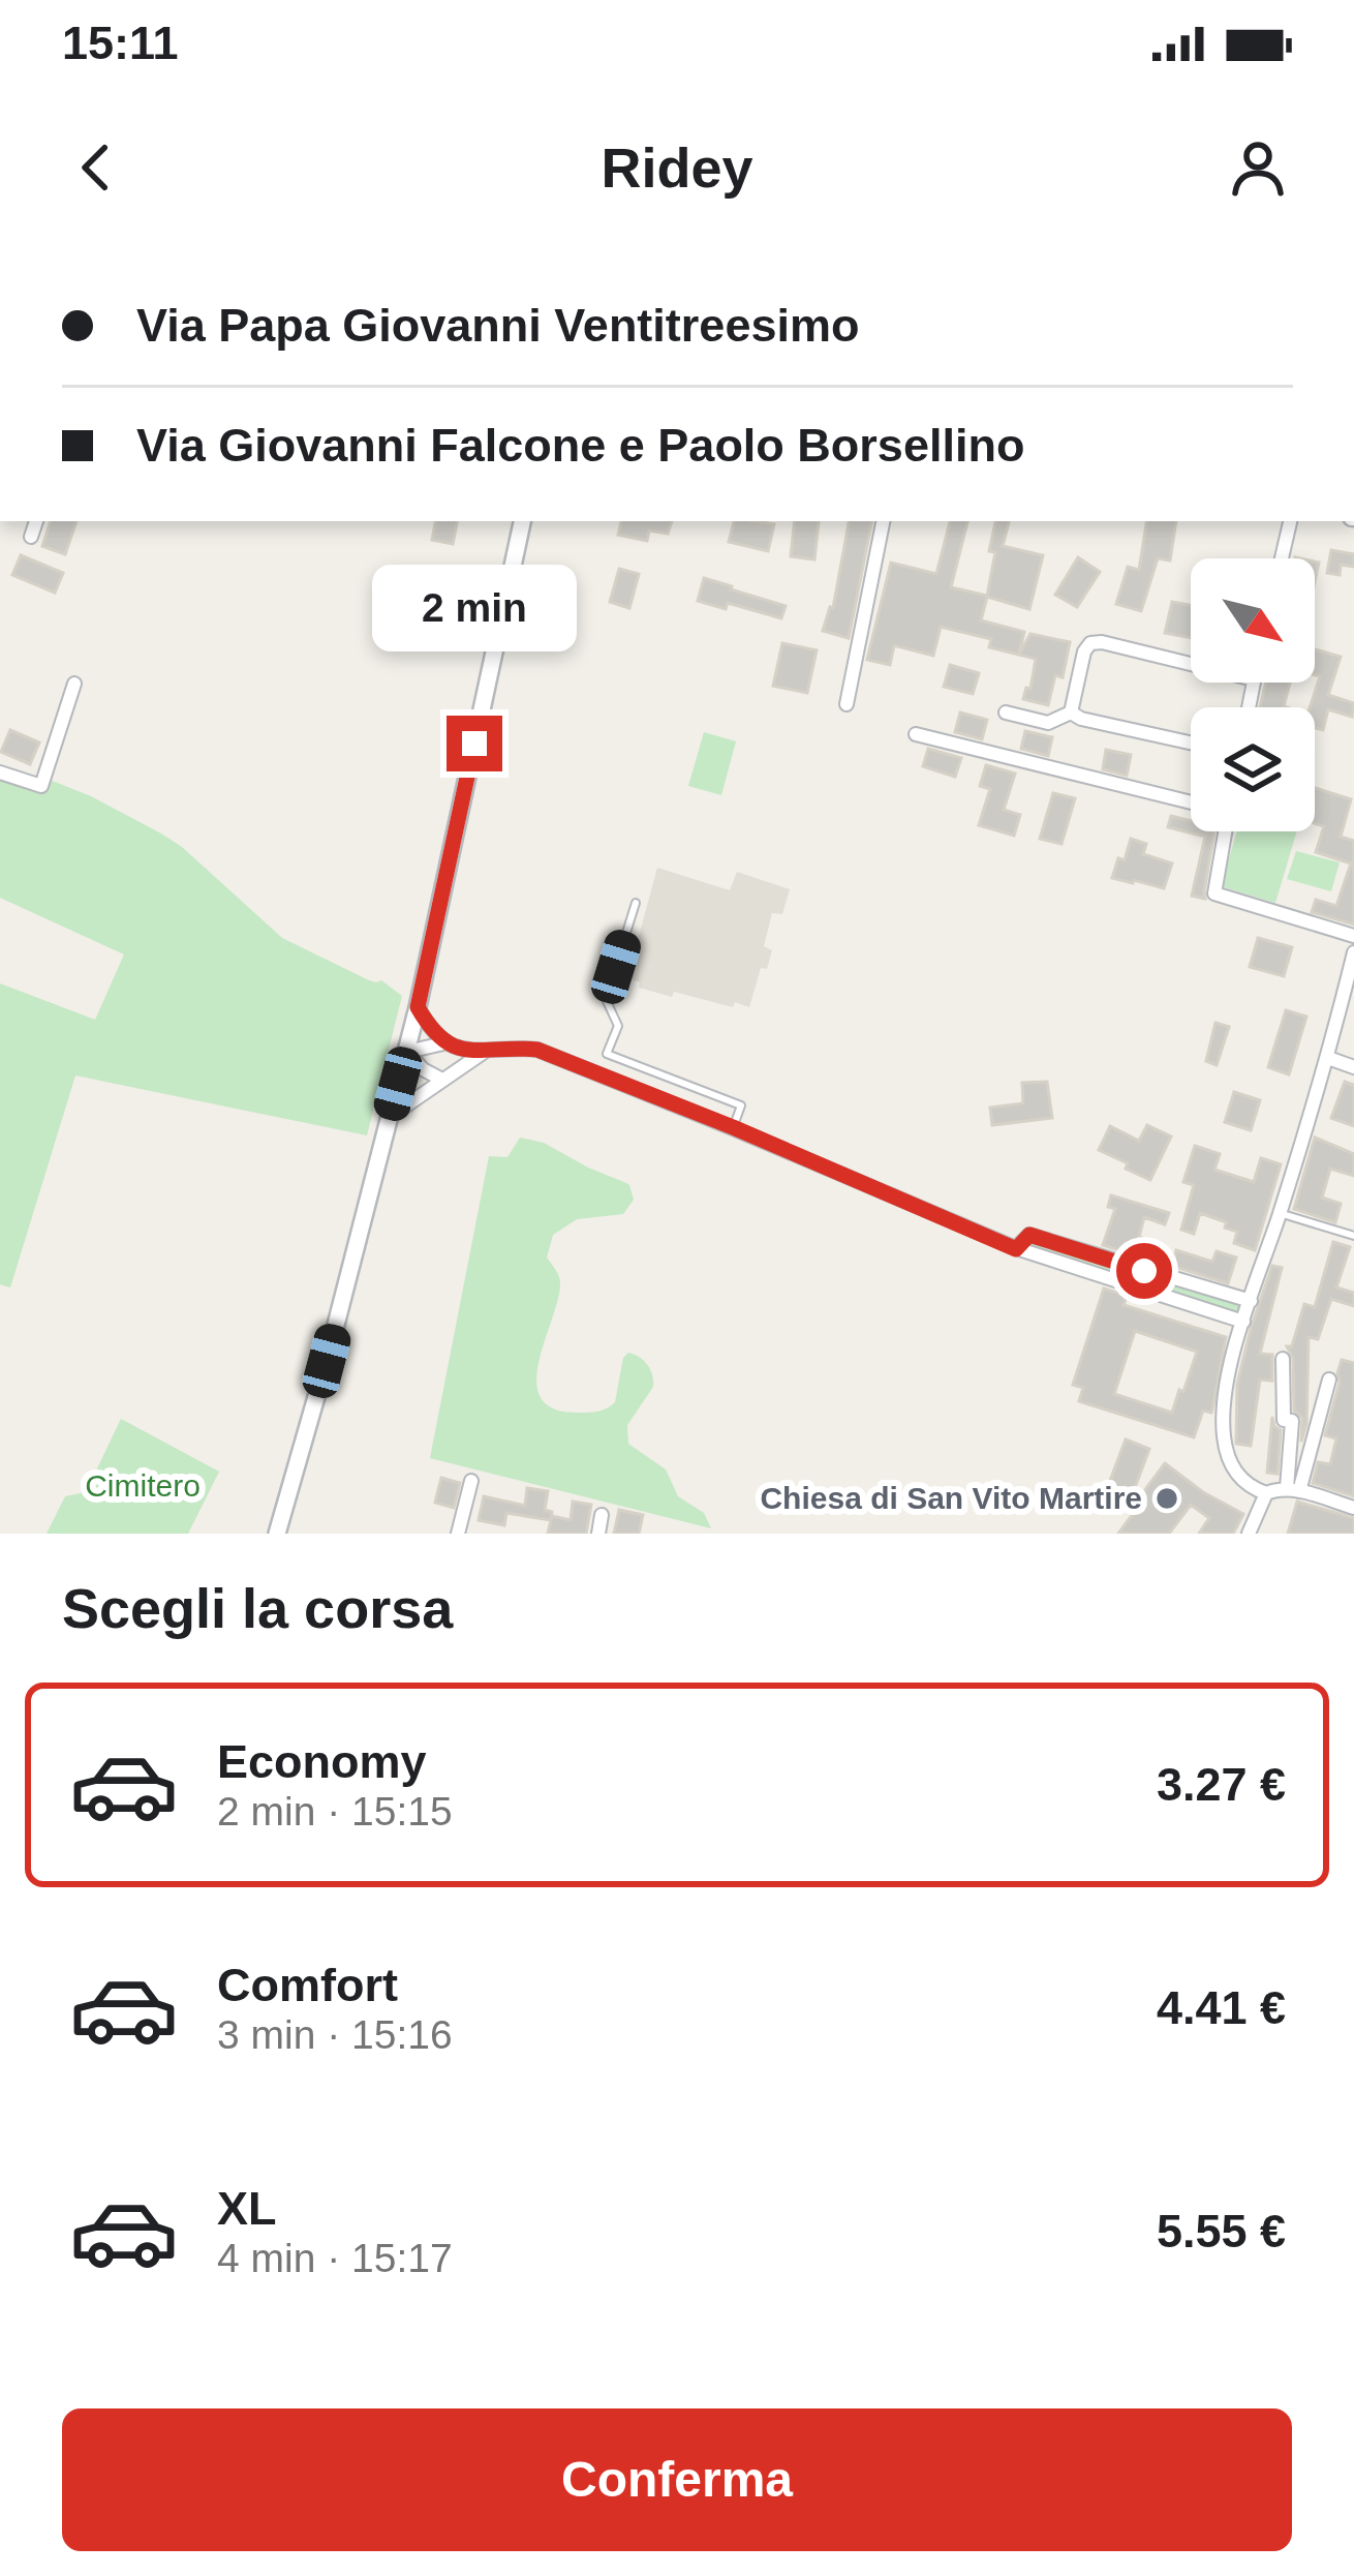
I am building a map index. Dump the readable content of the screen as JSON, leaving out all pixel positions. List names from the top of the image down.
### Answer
{
  "parks": ["Cimitero"],
  "places": ["Chiesa di San Vito Martire"],
  "north": "bottom right",
  "page": {
    "status": "15:11",
    "header": "Ridey",
    "banner": ["Via Papa Giovanni Ventitreesimo", "Via Giovanni Falcone e Paolo Borsellino"],
    "bubble": "2 min",
    "heading": "Scegli la corsa",
    "list": [
      {
        "name": "Economy",
        "note": "2 min · 15:15",
        "value": "3.27 €"
      },
      {
        "name": "Comfort",
        "note": "3 min · 15:16",
        "value": "4.41 €"
      },
      {
        "name": "XL",
        "note": "4 min · 15:17",
        "value": "5.55 €"
      }
    ],
    "buttons": "Conferma"
  }
}
